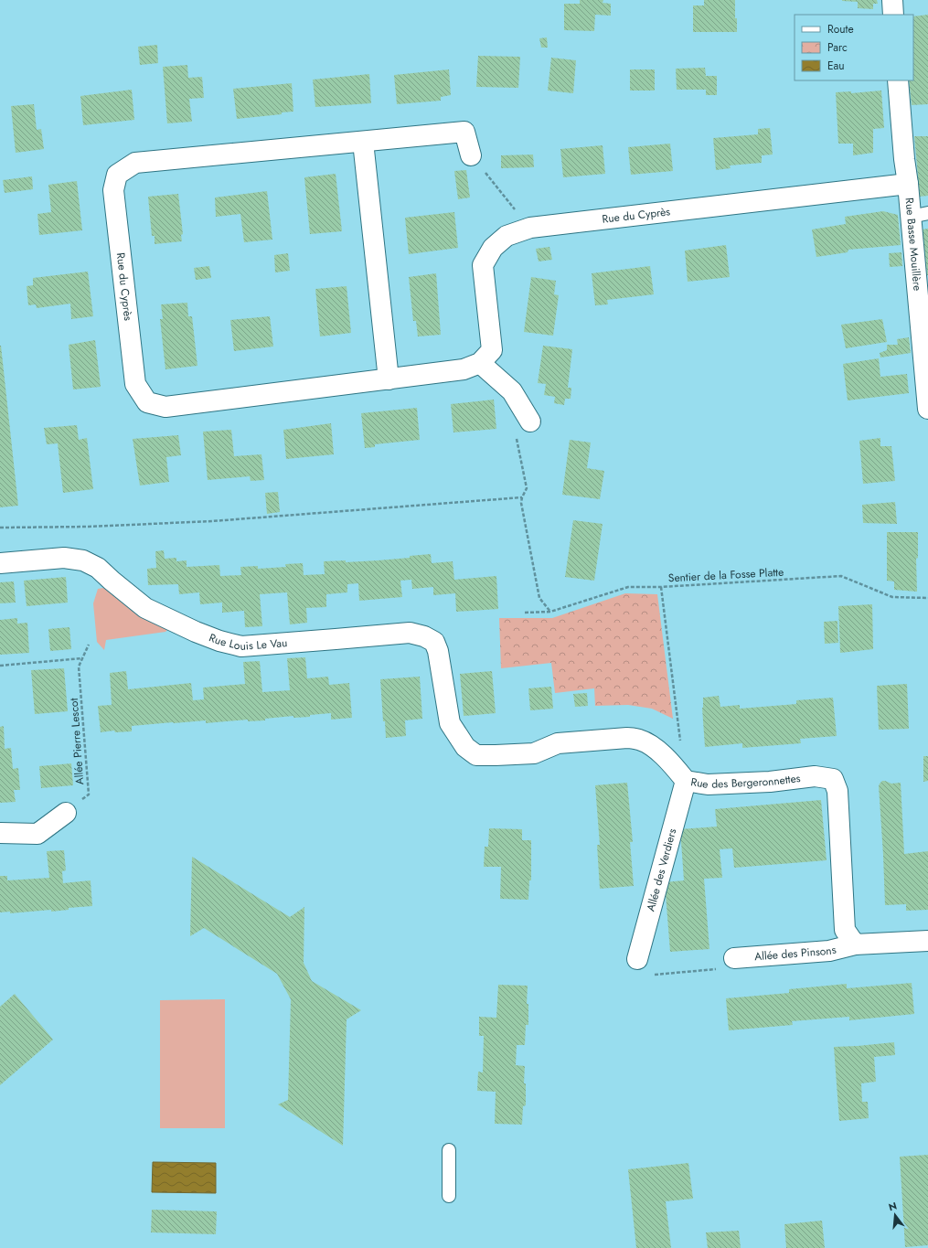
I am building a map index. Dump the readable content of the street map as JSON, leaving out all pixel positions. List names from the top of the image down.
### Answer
{
  "streets": {
    "street": [
      "Rue du Cyprès",
      "Rue Basse Mouillère",
      "Rue Louis Le Vau",
      "Rue des Bergeronnettes",
      "Allée des Verdiers",
      "Allée des Pinsons"
    ],
    "path": ["Sentier de la Fosse Platte", "Allée Pierre Lescot"]
  },
  "crossings": [
    ["Rue du Cyprès", "Rue Basse Mouillère"],
    ["Rue Louis Le Vau", "Rue des Bergeronnettes"],
    ["Rue des Bergeronnettes", "Allée des Verdiers"],
    ["Rue des Bergeronnettes", "Allée des Pinsons"]
  ],
  "legend": ["Route", "Parc", "Eau"],
  "north": "top"
}
